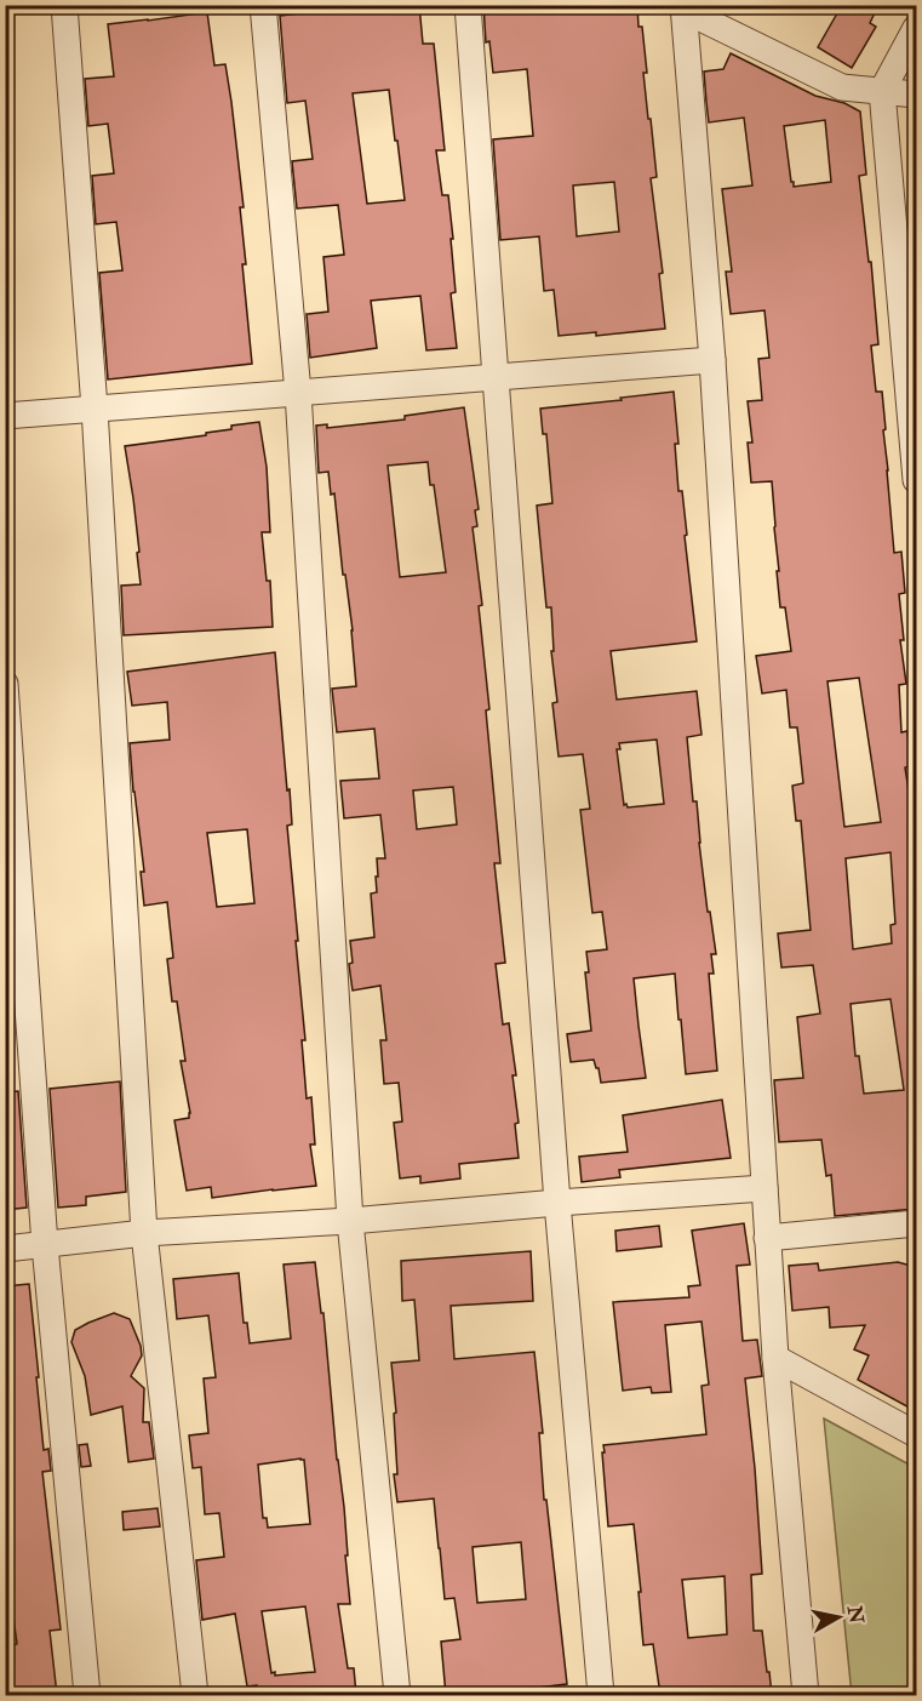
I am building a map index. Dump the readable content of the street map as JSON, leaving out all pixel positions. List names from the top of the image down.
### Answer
{
  "north": "right"
}
